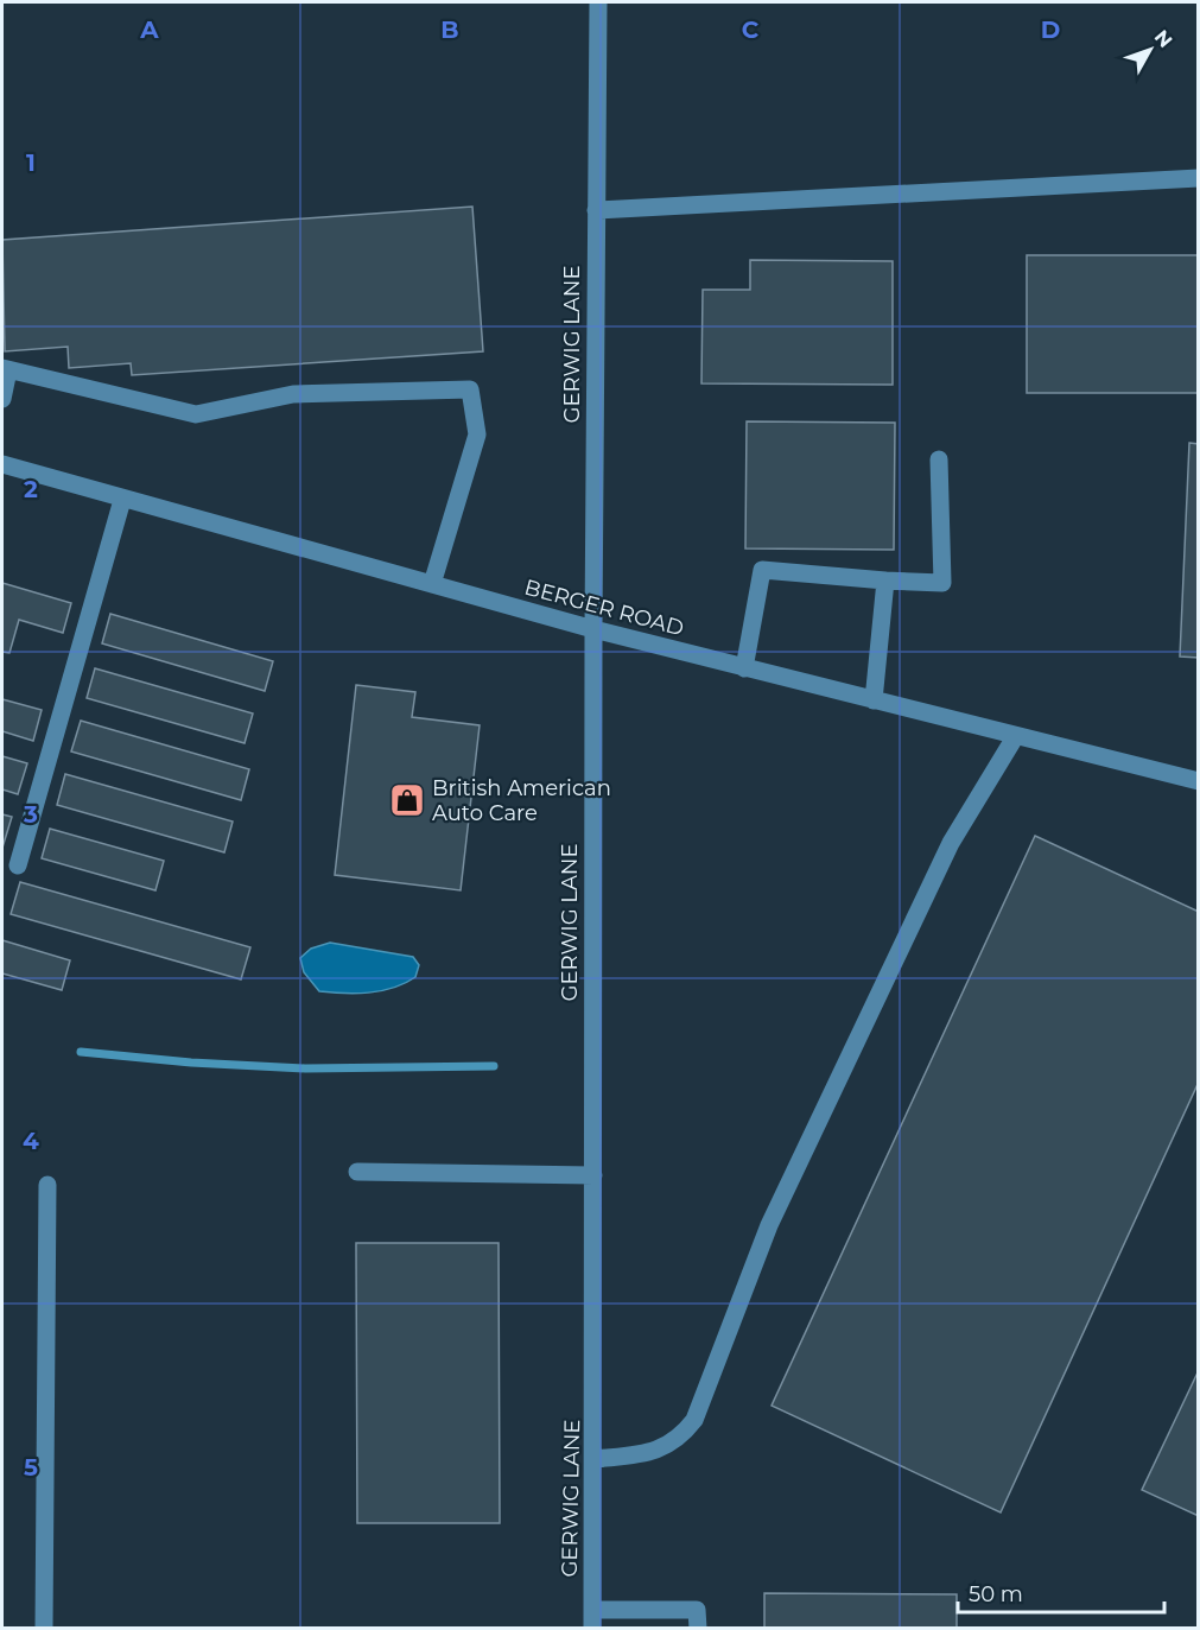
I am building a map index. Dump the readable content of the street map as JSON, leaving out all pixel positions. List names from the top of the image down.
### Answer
{
  "streets": {
    "street": ["GERWIG LANE", "BERGER ROAD"]
  },
  "crossings": [
    ["GERWIG LANE", "BERGER ROAD"]
  ],
  "places": {
    "shop": ["British American Auto Care"]
  },
  "scale_bar": "50 m",
  "north": "top right",
  "grid": {
    "columns": [
      "A",
      "B",
      "C",
      "D"
    ],
    "rows": [
      "1",
      "2",
      "3",
      "4",
      "5"
    ]
  }
}
